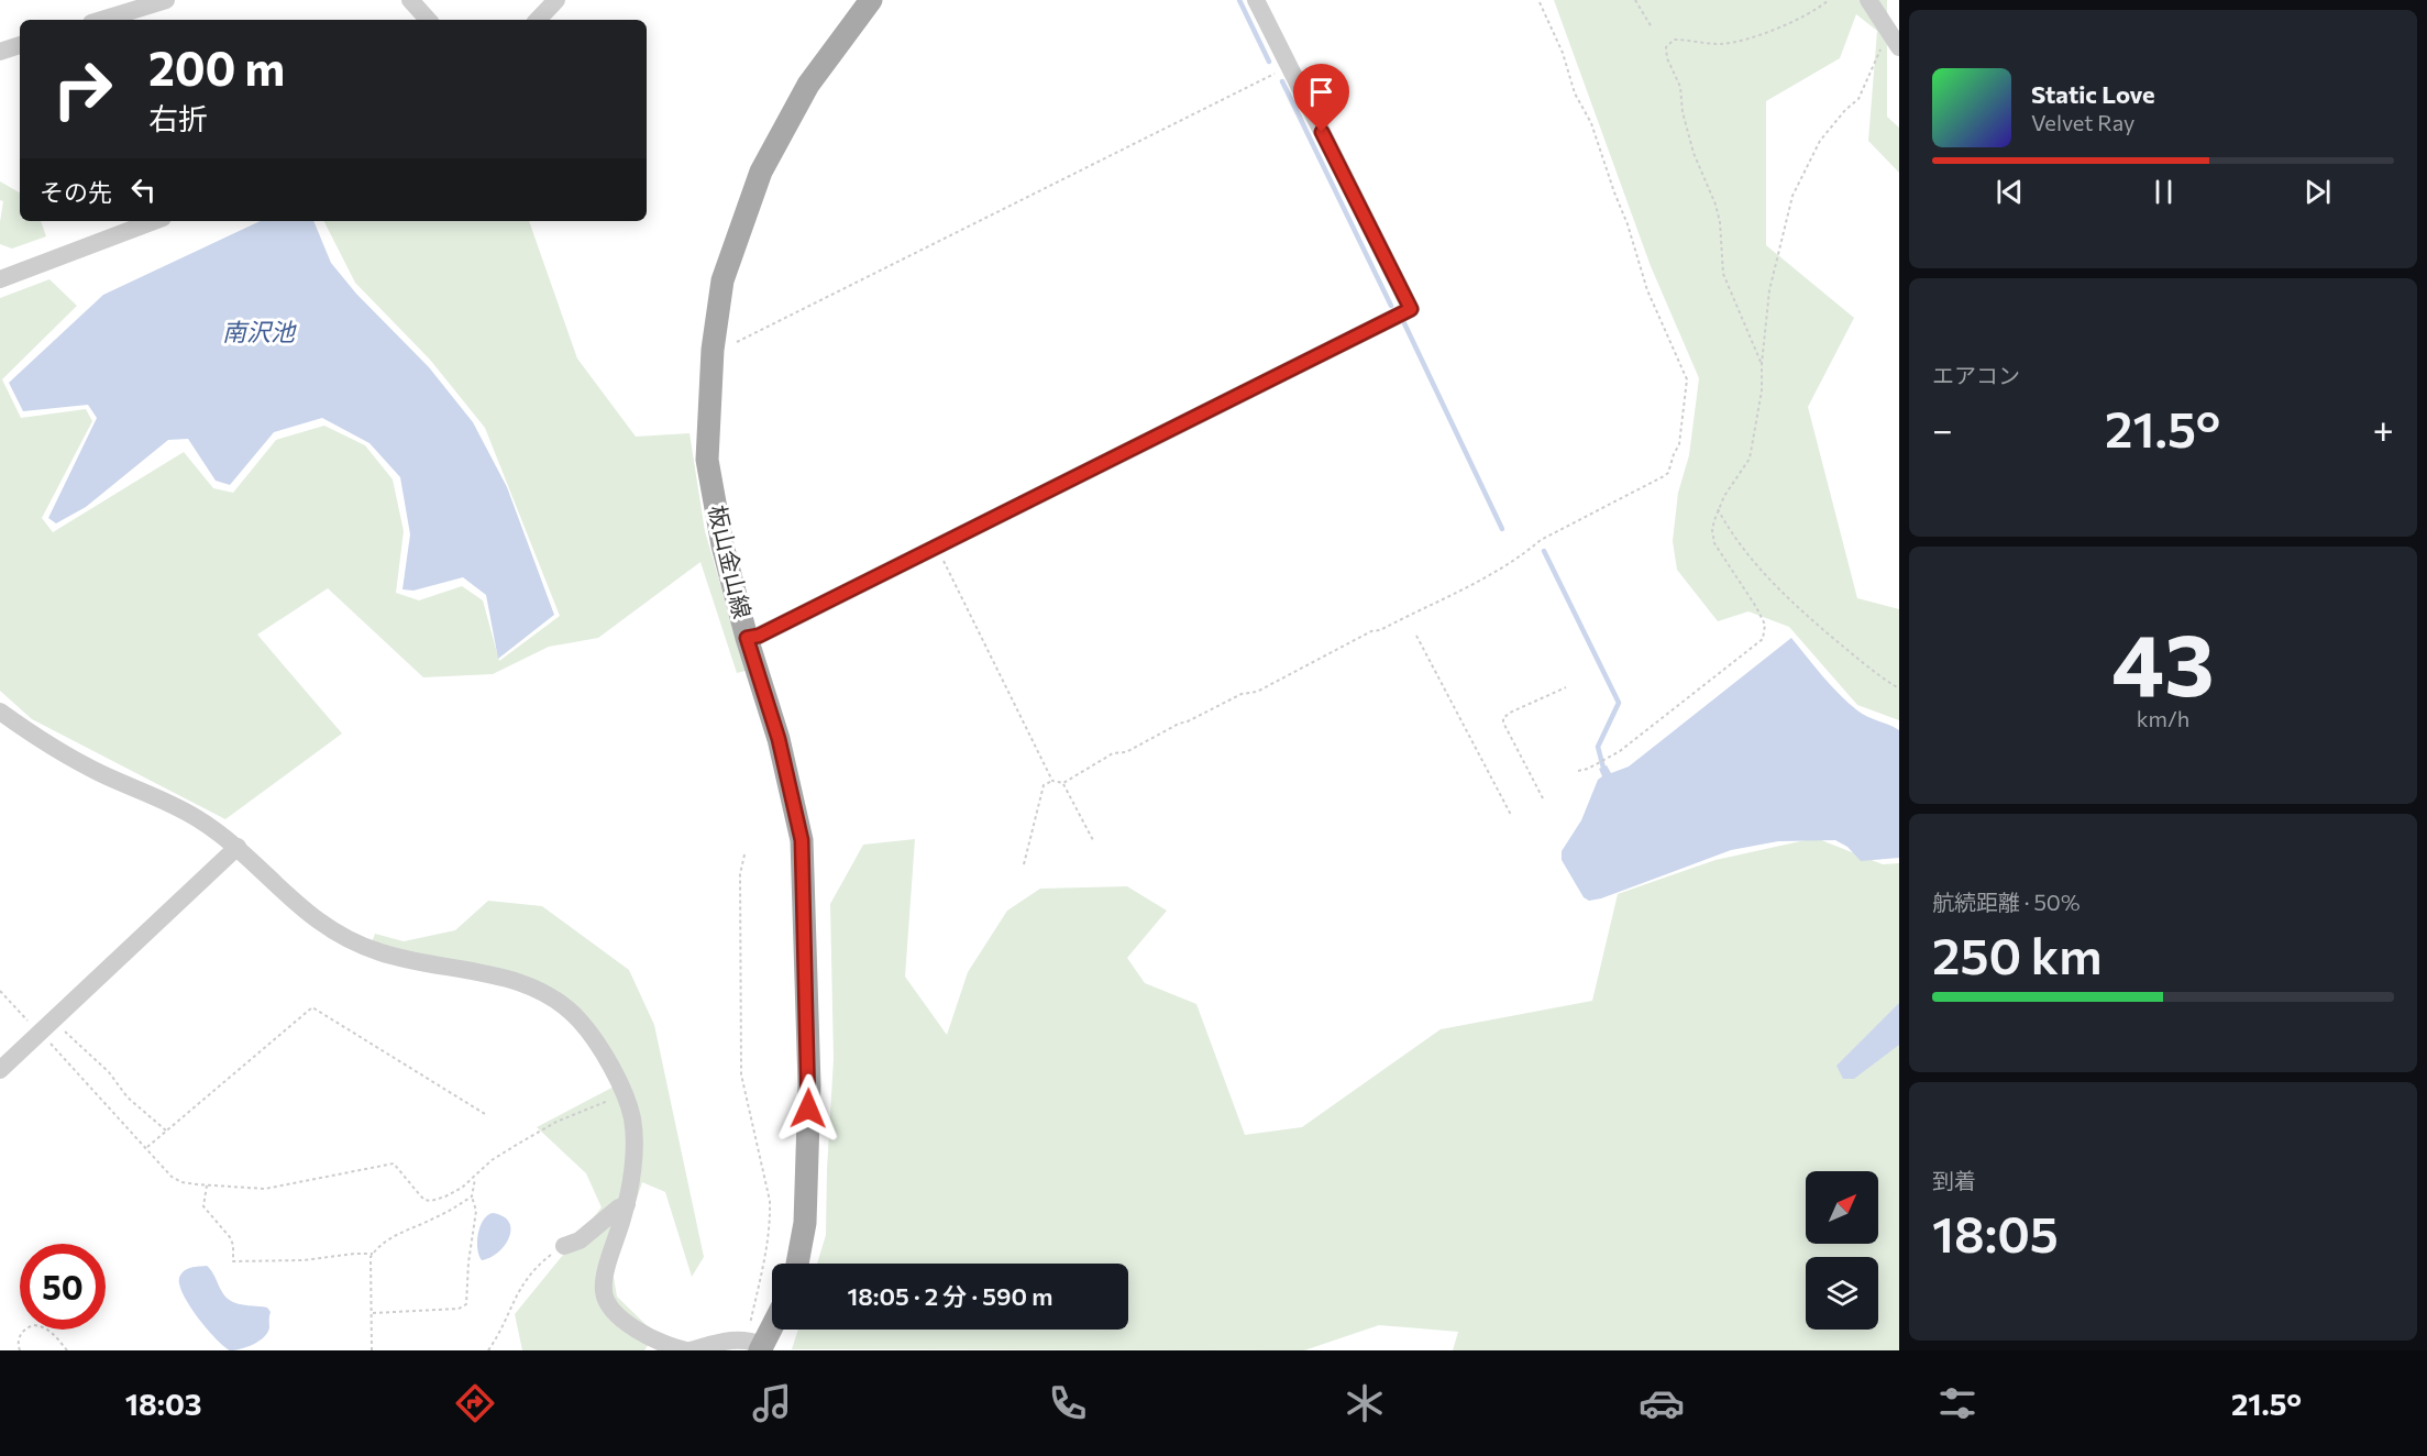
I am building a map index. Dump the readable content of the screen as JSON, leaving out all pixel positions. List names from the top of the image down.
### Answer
{
  "streets": {
    "main road": ["板山金山線"]
  },
  "water": ["南沢池"],
  "north": "top right",
  "page": {
    "turn": ["200 m", "右折"],
    "song": ["Static Love", "Velvet Ray"],
    "then": "その先",
    "tile": [
      "エアコン",
      ["43", "km/h"],
      ["航続距離 · 50%", "250 km"],
      ["到着", "18:05"]
    ],
    "heat": ["−", "21.5°", "+"],
    "limit": "50",
    "trip": "18:05 · 2 分 · 590 m",
    "tabs": ["18:03", "21.5°"]
  }
}
